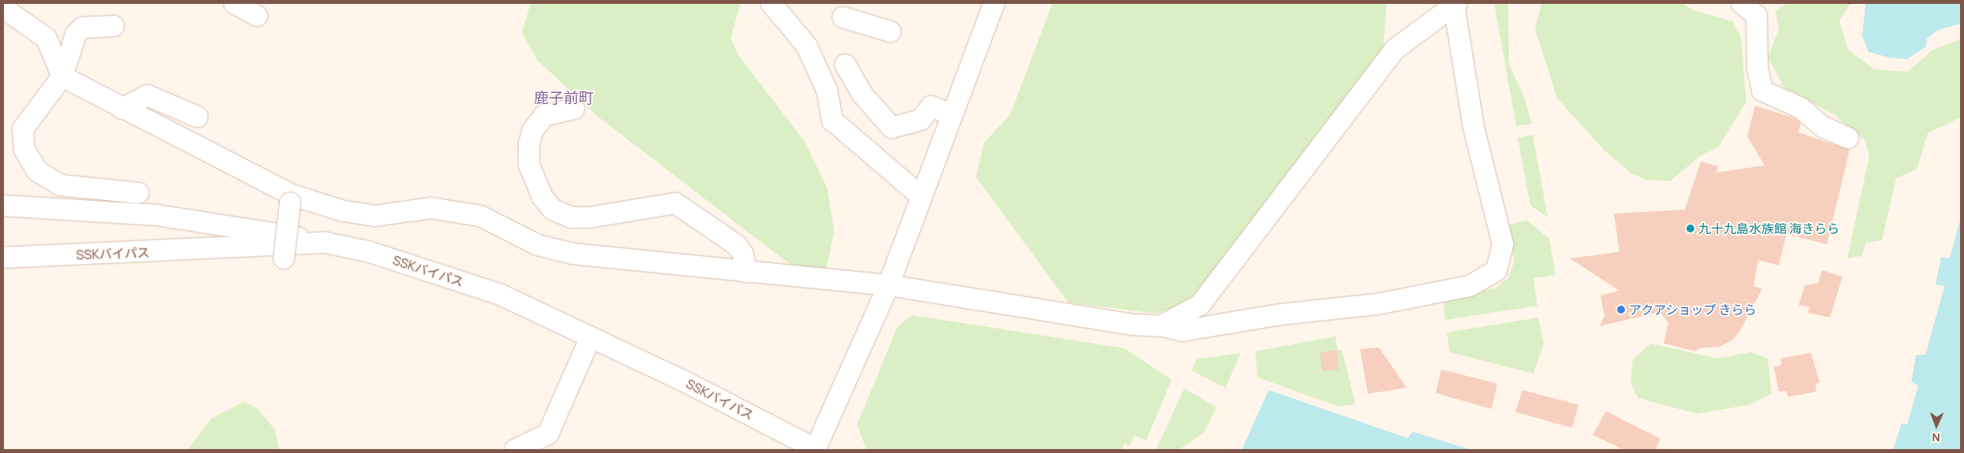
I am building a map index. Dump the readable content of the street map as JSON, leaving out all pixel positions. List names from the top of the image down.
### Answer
{
  "streets": {
    "street": ["SSKバイパス"]
  },
  "districts": ["鹿子前町"],
  "places": ["九十九島水族館 海きらら", "アクアショップ きらら"],
  "north": "bottom"
}
